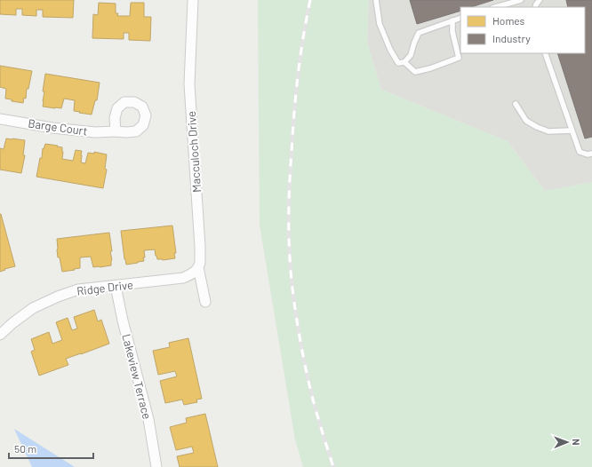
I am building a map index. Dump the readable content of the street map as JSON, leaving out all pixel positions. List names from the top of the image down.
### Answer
{
  "streets": {
    "street": [
      "Barge Court",
      "Macculoch Drive",
      "Ridge Drive",
      "Lakeview Terrace"
    ]
  },
  "crossings": [
    ["Macculoch Drive", "Ridge Drive"],
    ["Ridge Drive", "Lakeview Terrace"]
  ],
  "legend": ["Homes", "Industry"],
  "scale_bar": "50 m",
  "north": "right"
}
